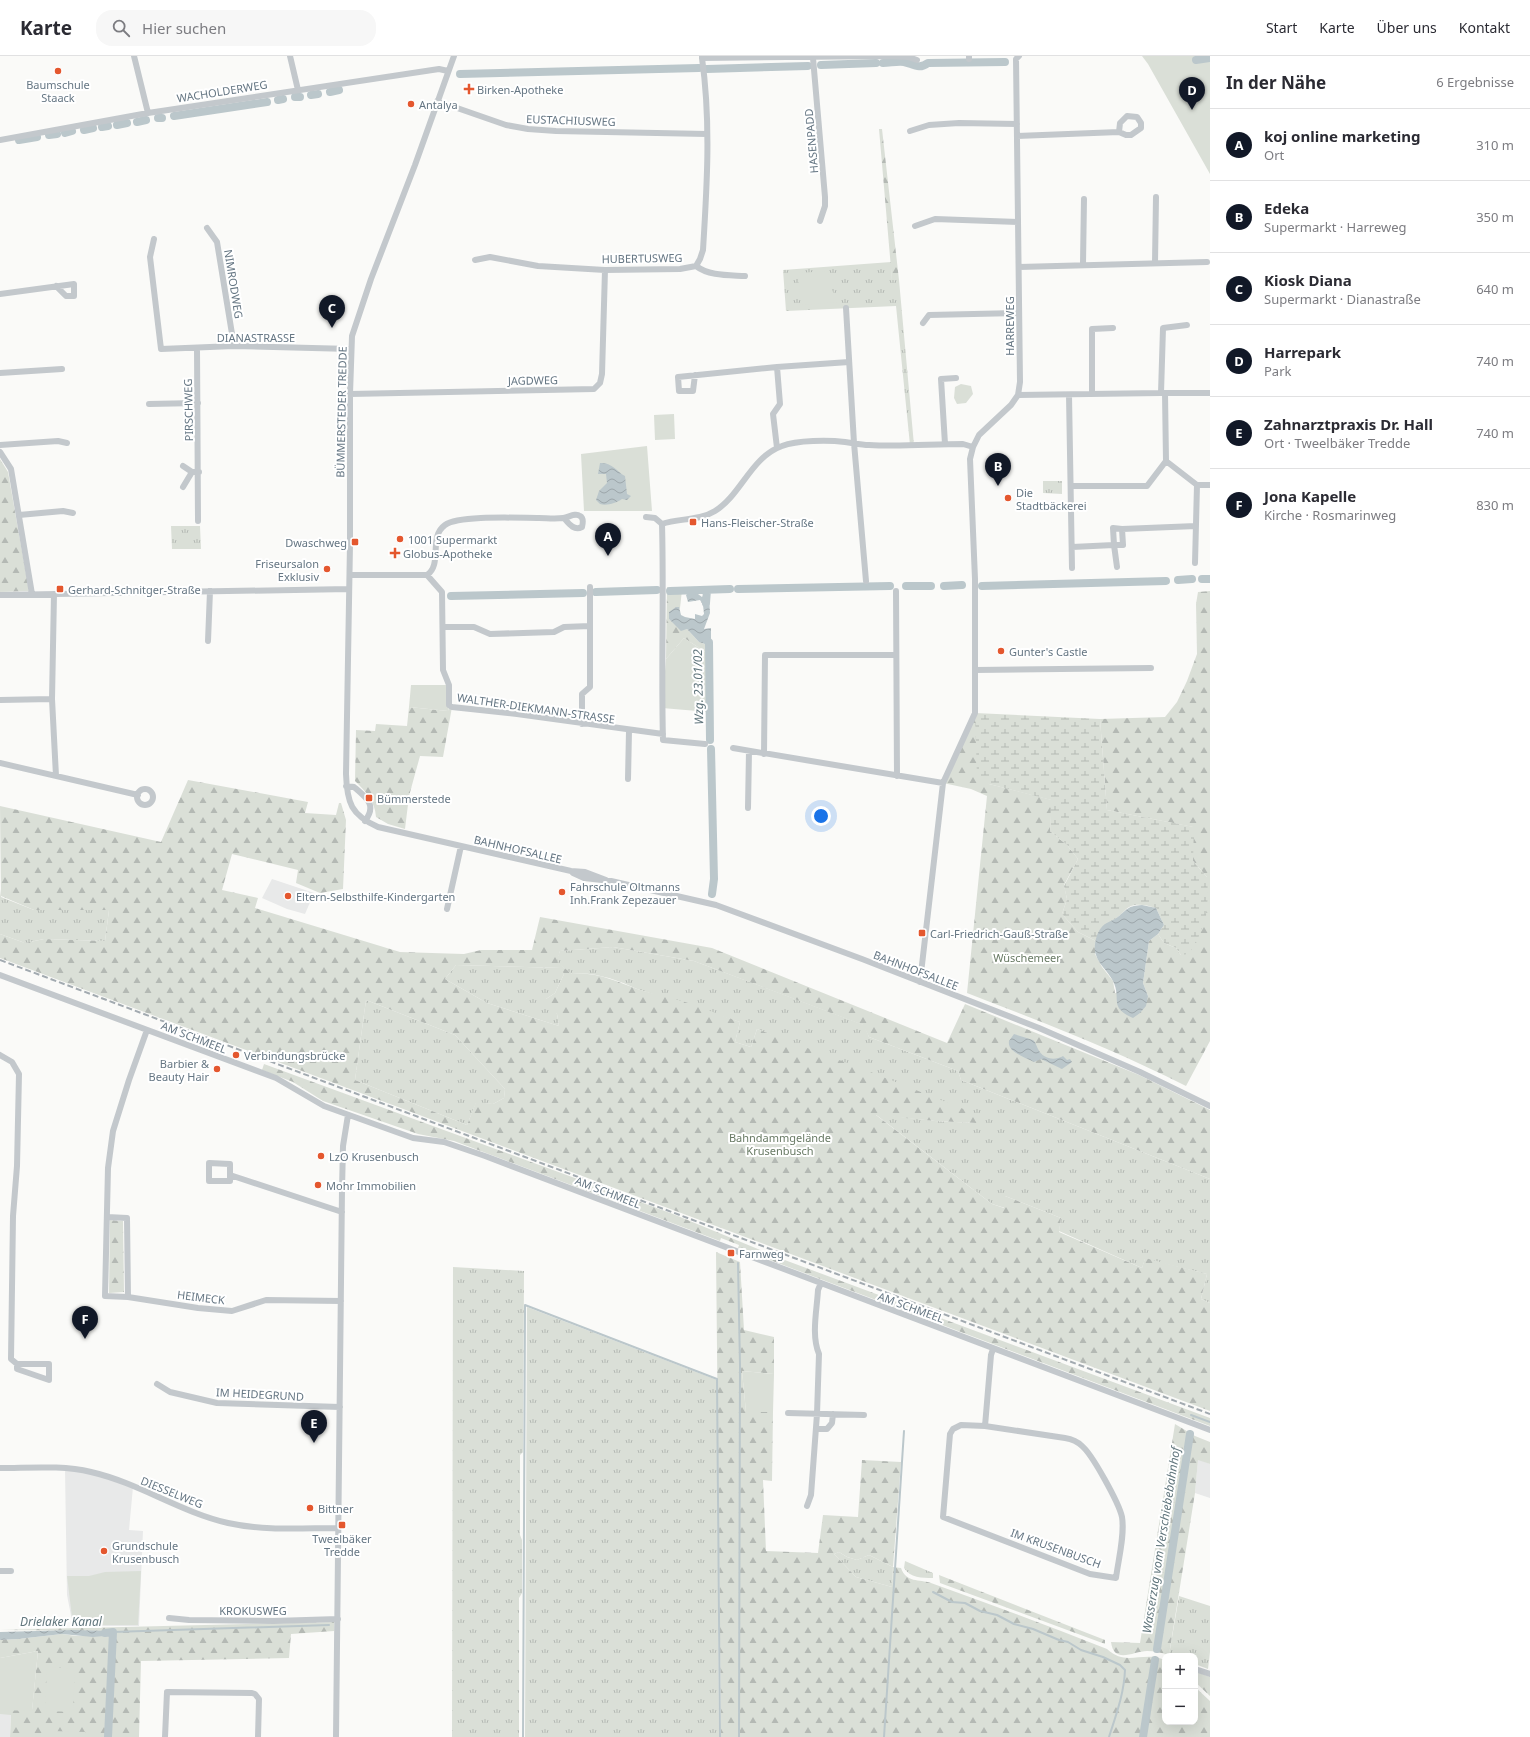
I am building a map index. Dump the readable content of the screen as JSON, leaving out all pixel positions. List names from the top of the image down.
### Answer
{
  "streets": {
    "street": [
      "WACHOLDERWEG",
      "EUSTACHIUSWEG",
      "HASENPADD",
      "HUBERTUSWEG",
      "NIMRODWEG",
      "HARREWEG",
      "DIANASTRASSE",
      "JAGDWEG",
      "PIRSCHWEG",
      "BÜMMERSTEDER TREDDE",
      "WALTHER-DIEKMANN-STRASSE",
      "BAHNHOFSALLEE",
      "AM SCHMEEL",
      "HEIMECK",
      "IM HEIDEGRUND",
      "DIESSELWEG",
      "IM KRUSENBUSCH",
      "KROKUSWEG"
    ]
  },
  "crossings": [
    ["WACHOLDERWEG", "BÜMMERSTEDER TREDDE"],
    ["EUSTACHIUSWEG", "HUBERTUSWEG"],
    ["EUSTACHIUSWEG", "BÜMMERSTEDER TREDDE"],
    ["HUBERTUSWEG", "JAGDWEG"],
    ["NIMRODWEG", "DIANASTRASSE"],
    ["DIANASTRASSE", "PIRSCHWEG"],
    ["DIANASTRASSE", "BÜMMERSTEDER TREDDE"],
    ["JAGDWEG", "BÜMMERSTEDER TREDDE"],
    ["BÜMMERSTEDER TREDDE", "BAHNHOFSALLEE"],
    ["AM SCHMEEL", "HEIMECK"]
  ],
  "water": ["Wzg. 23.01/02", "Wasserzug vom Verschiebebahnhof", "Drielaker Kanal"],
  "parks": ["Wüschemeer", "Bahndammgelände Krusenbusch"],
  "places": {
    "other": [
      "Baumschule Staack",
      "Antalya",
      "Die Stadtbäckerei",
      "1001 Supermarkt",
      "Friseursalon Exklusiv",
      "Gunter's Castle",
      "Fahrschule Oltmanns Inh.Frank Zepezauer",
      "Eltern-Selbsthilfe-Kindergarten",
      "Verbindungsbrücke",
      "Barbier & Beauty Hair",
      "LzO Krusenbusch",
      "Mohr Immobilien",
      "Bittner",
      "Grundschule Krusenbusch"
    ],
    "health": ["Birken-Apotheke", "Globus-Apotheke"],
    "transit": [
      "Hans-Fleischer-Straße",
      "Dwaschweg",
      "Gerhard-Schnitger-Straße",
      "Bümmerstede",
      "Carl-Friedrich-Gauß-Straße",
      "Farnweg",
      "Tweelbäker Tredde"
    ]
  },
  "page": {
    "header": "Karte",
    "search": "Hier suchen",
    "nav": [
      "Start",
      "Karte",
      "Über uns",
      "Kontakt"
    ],
    "heading": ["In der Nähe", "6 Ergebnisse"],
    "pins": [
      "D",
      "C",
      "B",
      "A",
      "F",
      "E"
    ],
    "list": [
      {
        "mark": "A",
        "name": "koj online marketing",
        "note": "Ort",
        "value": "310 m"
      },
      {
        "mark": "B",
        "name": "Edeka",
        "note": "Supermarkt · Harreweg",
        "value": "350 m"
      },
      {
        "mark": "C",
        "name": "Kiosk Diana",
        "note": "Supermarkt · Dianastraße",
        "value": "640 m"
      },
      {
        "mark": "D",
        "name": "Harrepark",
        "note": "Park",
        "value": "740 m"
      },
      {
        "mark": "E",
        "name": "Zahnarztpraxis Dr. Hall",
        "note": "Ort · Tweelbäker Tredde",
        "value": "740 m"
      },
      {
        "mark": "F",
        "name": "Jona Kapelle",
        "note": "Kirche · Rosmarinweg",
        "value": "830 m"
      }
    ],
    "map_buttons": ["+", "−"]
  }
}
